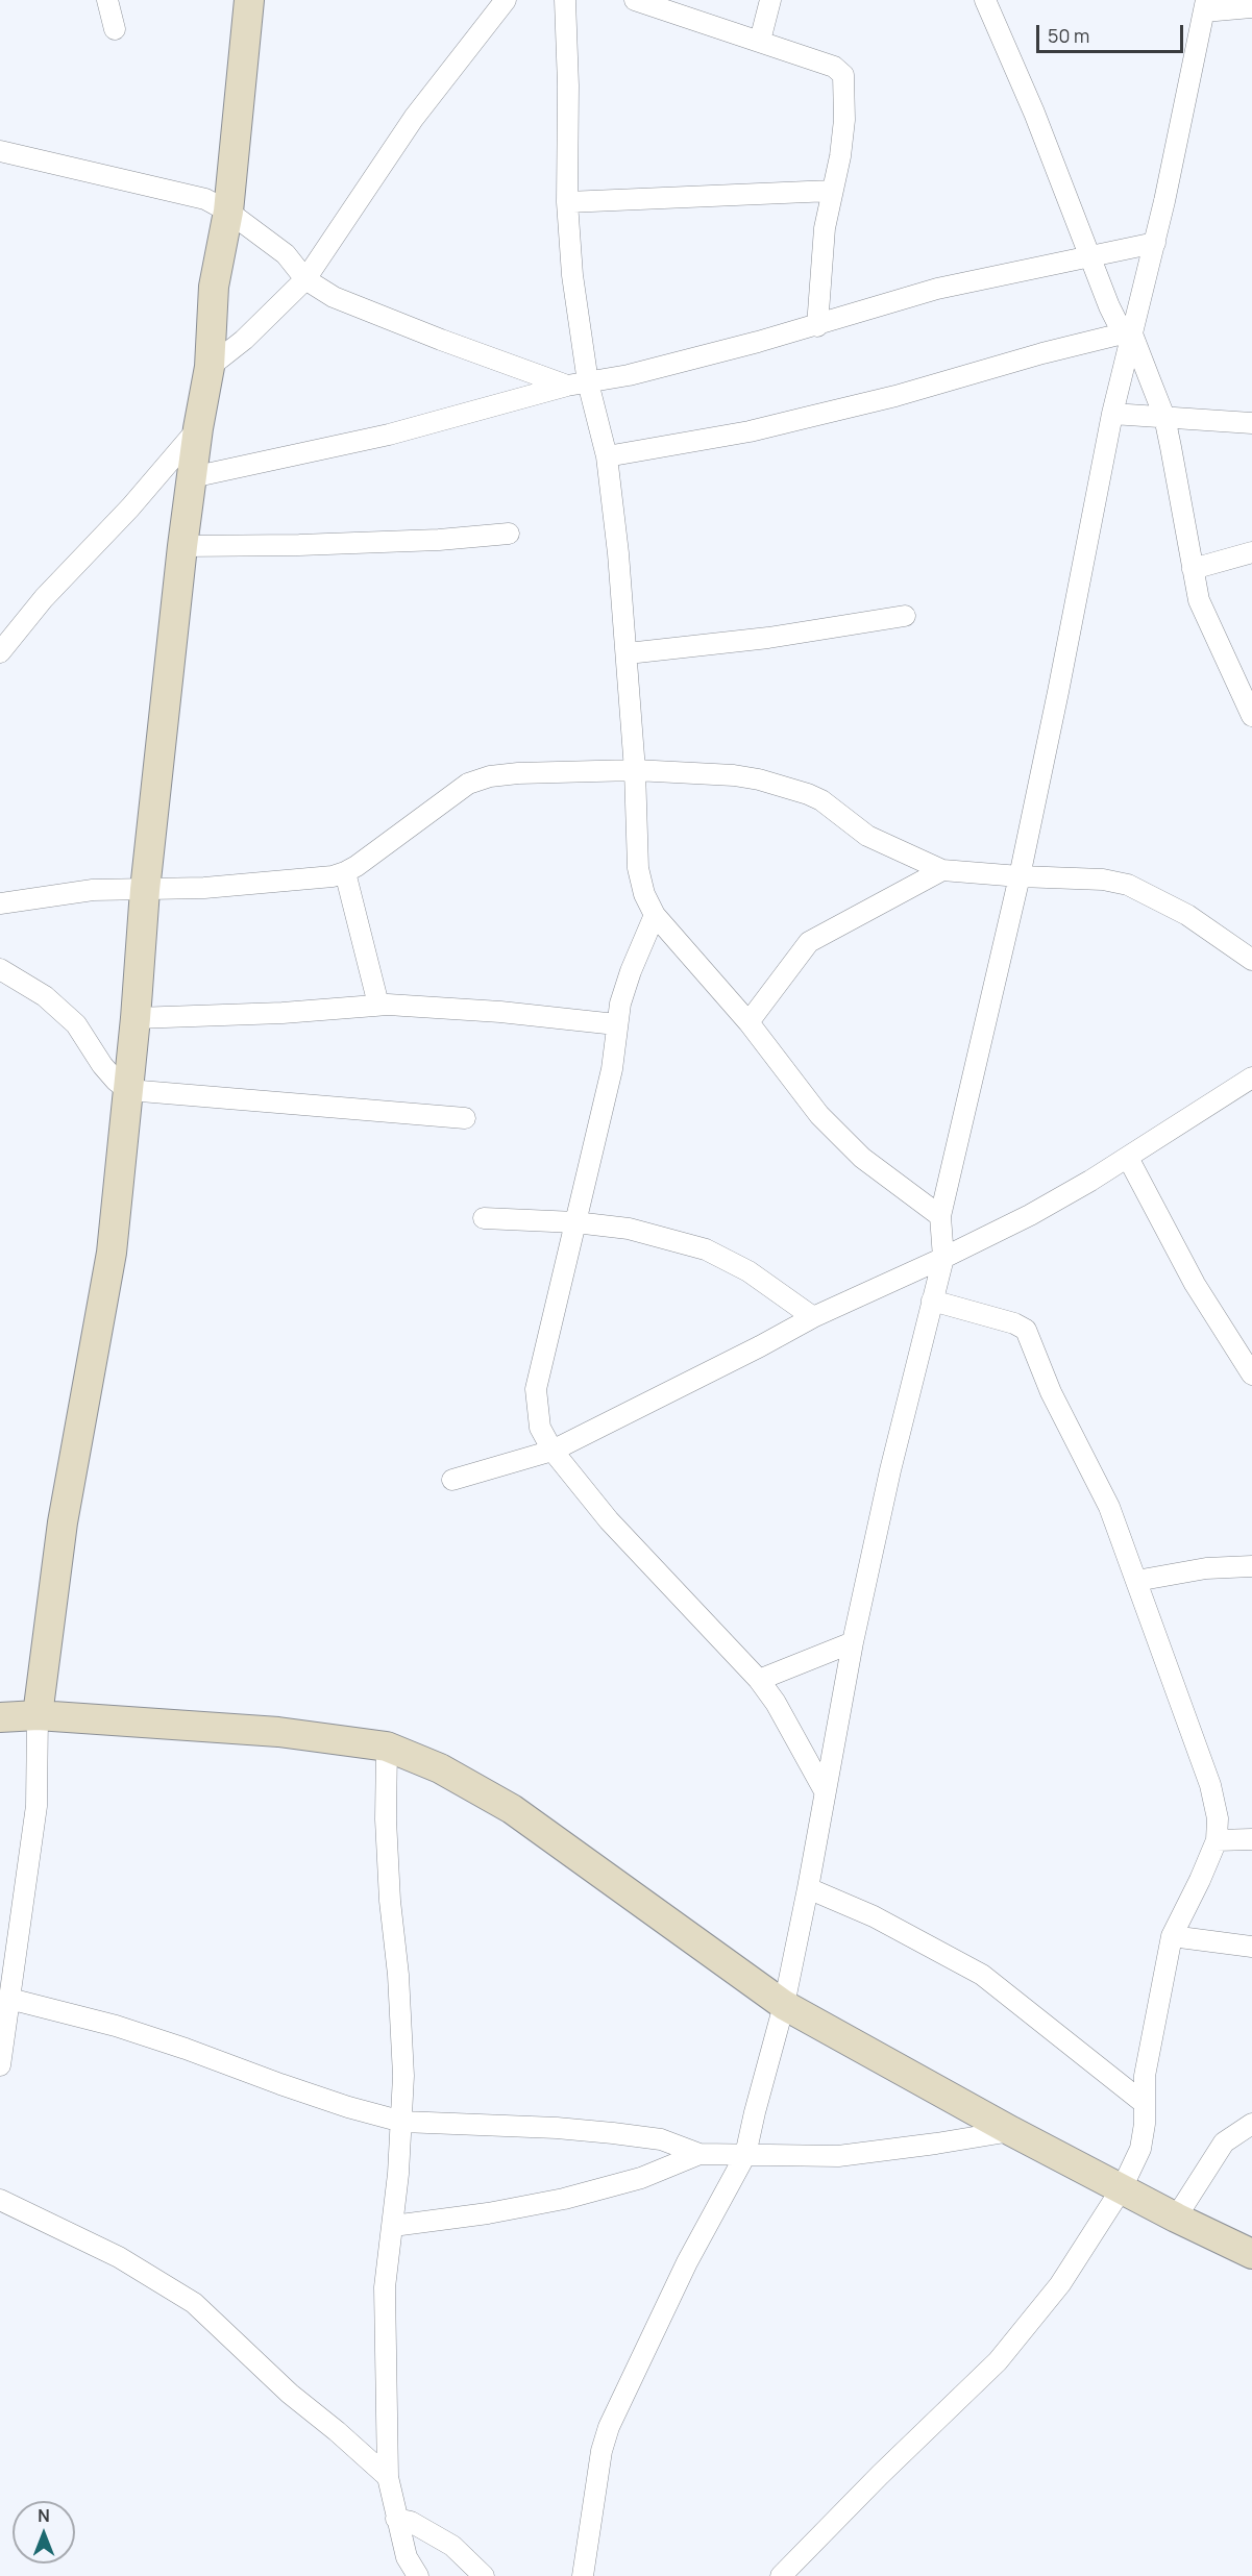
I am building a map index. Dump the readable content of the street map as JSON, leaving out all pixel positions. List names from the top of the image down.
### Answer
{
  "scale_bar": "50 m",
  "north": "top"
}
